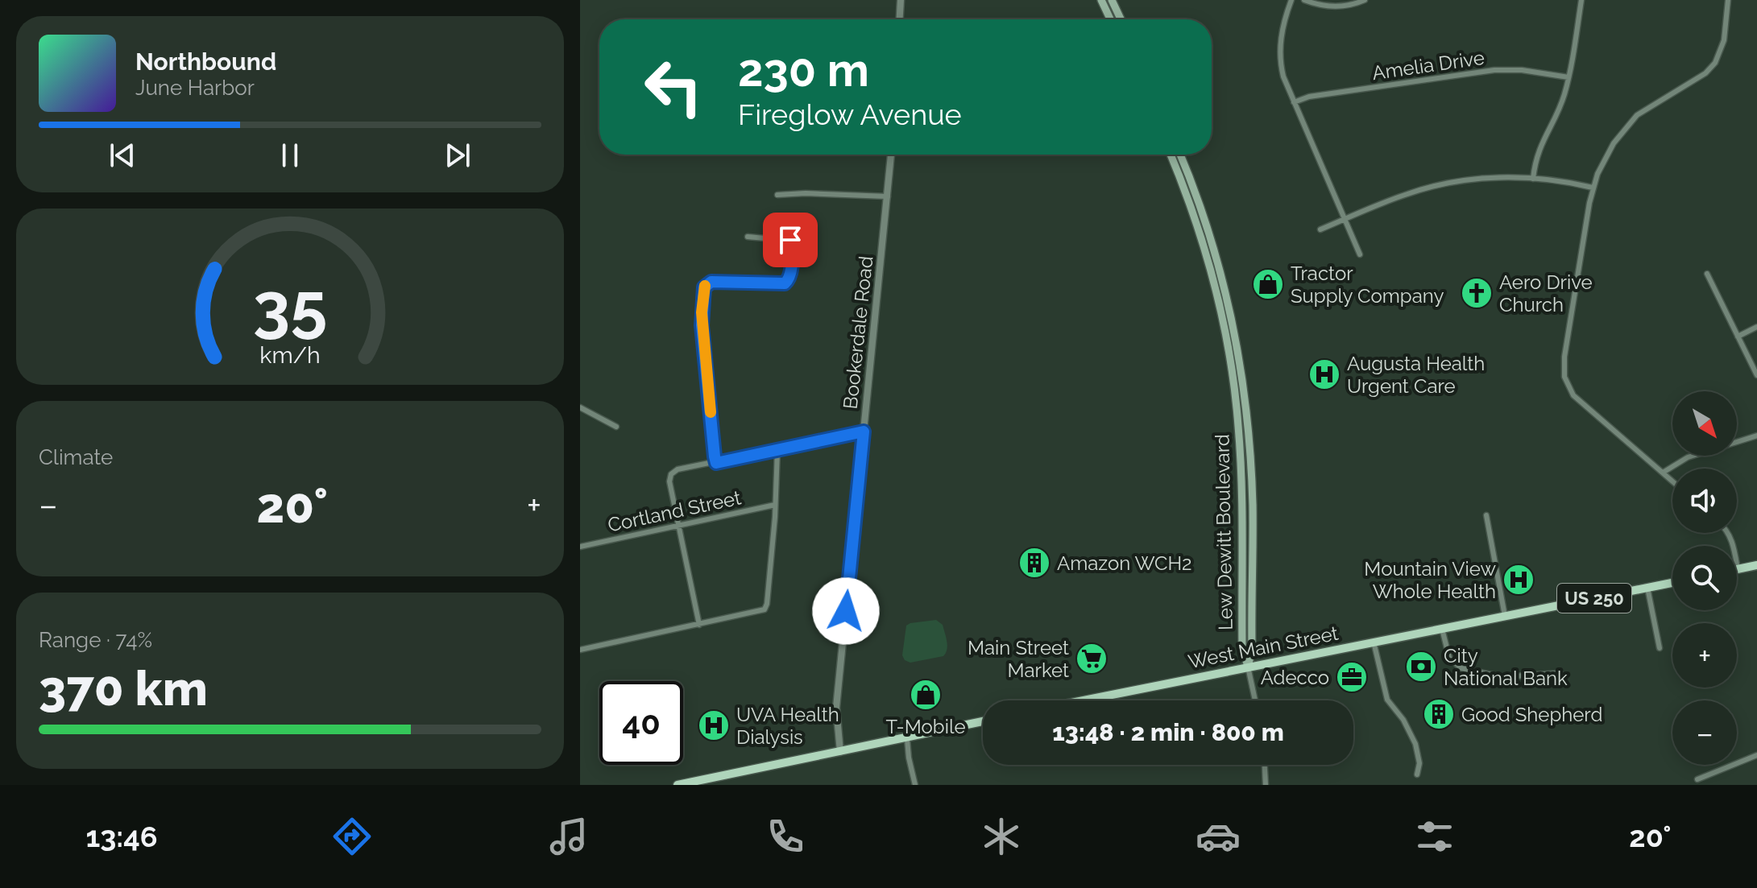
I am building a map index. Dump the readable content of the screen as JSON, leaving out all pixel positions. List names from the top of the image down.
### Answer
{
  "streets": {
    "main road": ["Lew Dewitt Boulevard", "US 250", "West Main Street"],
    "street": ["Amelia Drive", "Bookerdale Road", "Cortland Street"]
  },
  "crossings": [
    ["Lew Dewitt Boulevard", "West Main Street"],
    ["US 250", "West Main Street"]
  ],
  "places": {
    "shop": ["Tractor Supply Company", "T-Mobile"],
    "church": ["Aero Drive Church"],
    "hospital": ["Augusta Health Urgent Care", "Mountain View Whole Health", "UVA Health Dialysis"],
    "building": ["Amazon WCH2", "Good Shepherd"],
    "supermarket": ["Main Street Market"],
    "bank": ["City National Bank"],
    "office": ["Adecco"]
  },
  "north": "bottom right",
  "page": {
    "turn": ["230 m", "Fireglow Avenue"],
    "song": ["Northbound", "June Harbor"],
    "map_buttons": ["+", "−"],
    "tile": [
      "Climate",
      ["Range · 74%", "370 km"]
    ],
    "heat": ["−", "20°", "+"],
    "limit": "40",
    "trip": "13:48 · 2 min · 800 m",
    "tabs": ["13:46", "20°"],
    "gauge": ["35", "km/h"]
  }
}
